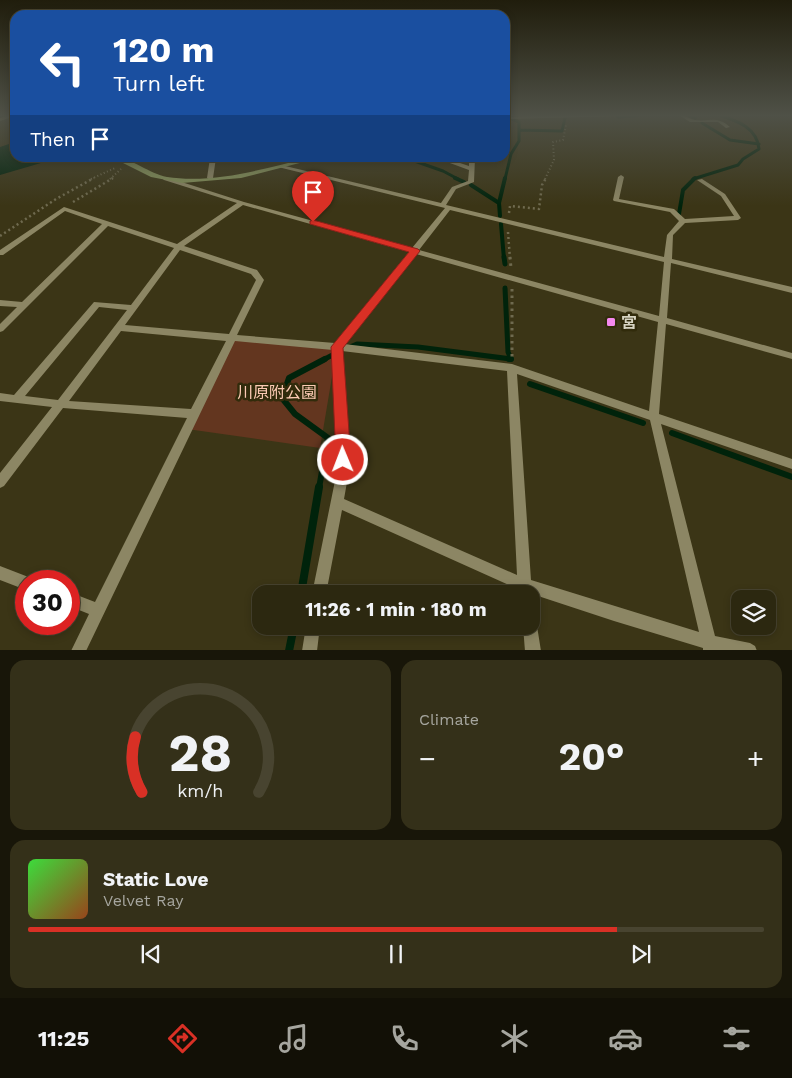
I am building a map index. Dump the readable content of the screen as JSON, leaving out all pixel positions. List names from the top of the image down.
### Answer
{
  "parks": ["川原附公園"],
  "places": {
    "transit": ["宮"]
  },
  "page": {
    "turn": ["120 m", "Turn left"],
    "then": "Then",
    "limit": "30",
    "trip": "11:26 · 1 min · 180 m",
    "tile": "Climate",
    "heat": ["−", "20°", "+"],
    "song": ["Static Love", "Velvet Ray"],
    "tabs": "11:25",
    "gauge": ["28", "km/h"]
  }
}
